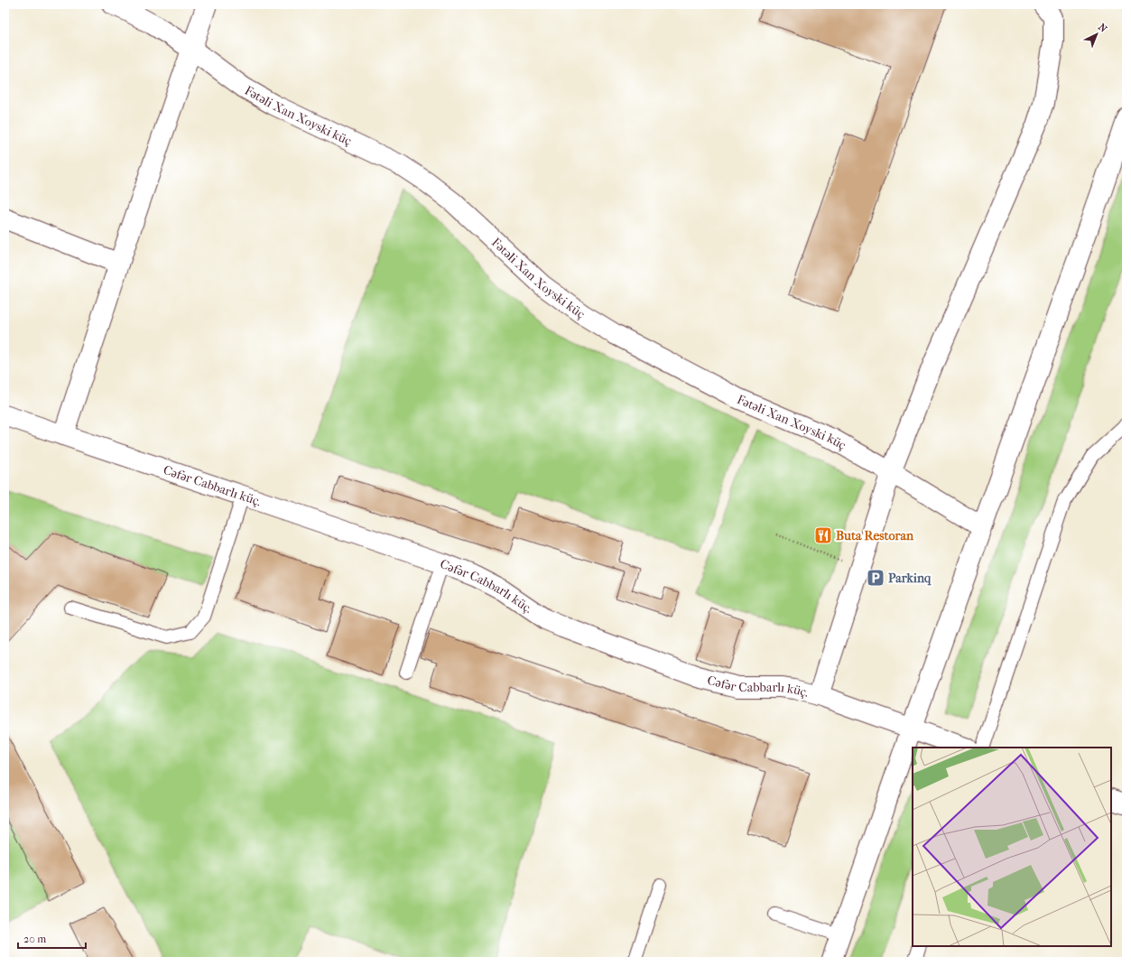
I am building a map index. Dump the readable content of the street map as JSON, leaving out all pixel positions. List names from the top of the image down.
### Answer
{
  "streets": {
    "main road": ["Fətəli Xan Xoyski küç", "Cəfər Cabbarlı küç."]
  },
  "places": {
    "restaurant": ["Buta Restoran"],
    "parking": ["Parkinq"]
  },
  "scale_bar": "20 m",
  "north": "top right"
}
